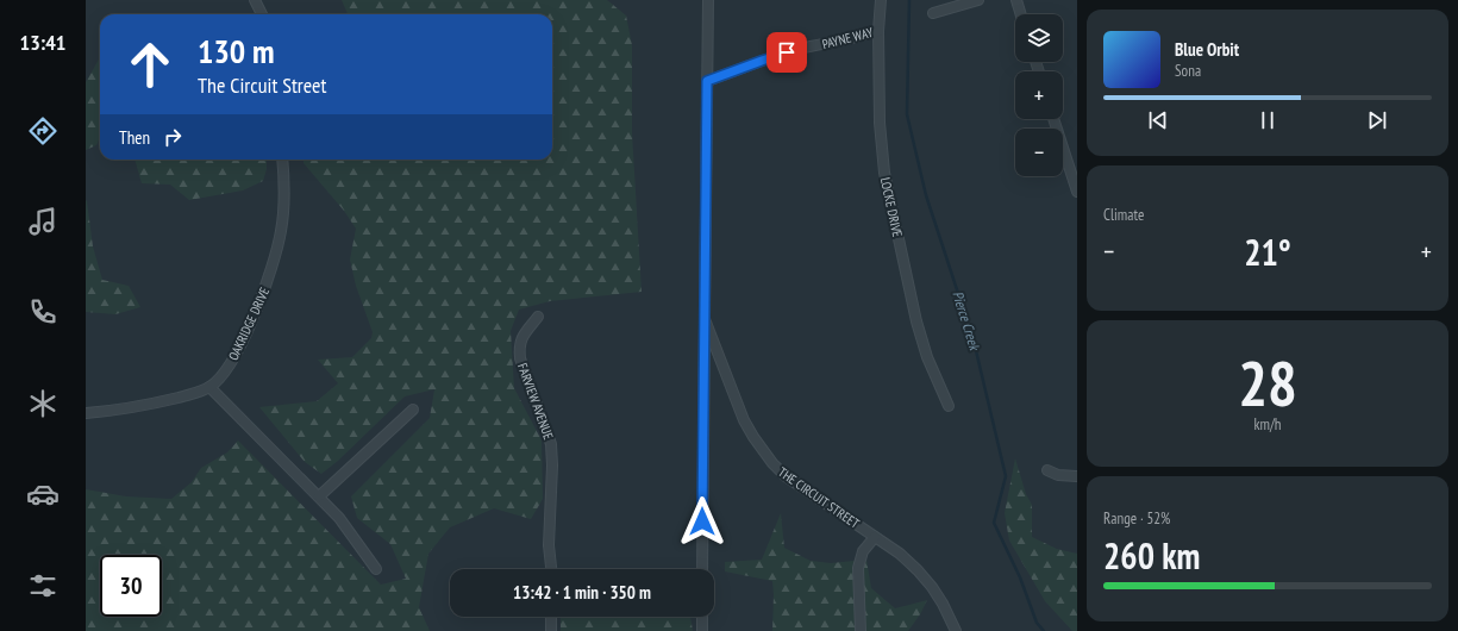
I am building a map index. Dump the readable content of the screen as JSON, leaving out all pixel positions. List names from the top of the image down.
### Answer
{
  "streets": {
    "street": [
      "PAYNE WAY",
      "LOCKE DRIVE",
      "OAKRIDGE DRIVE",
      "FARVIEW AVENUE",
      "THE CIRCUIT STREET"
    ]
  },
  "crossings": [
    ["PAYNE WAY", "LOCKE DRIVE"],
    ["PAYNE WAY", "THE CIRCUIT STREET"]
  ],
  "water": ["Pierce Creek"],
  "page": {
    "tabs": "13:41",
    "map_buttons": ["+", "−"],
    "turn": ["130 m", "The Circuit Street"],
    "song": ["Blue Orbit", "Sona"],
    "then": "Then",
    "tile": [
      "Climate",
      ["28", "km/h"],
      ["Range · 52%", "260 km"]
    ],
    "heat": ["−", "21°", "+"],
    "limit": "30",
    "trip": "13:42 · 1 min · 350 m"
  }
}
